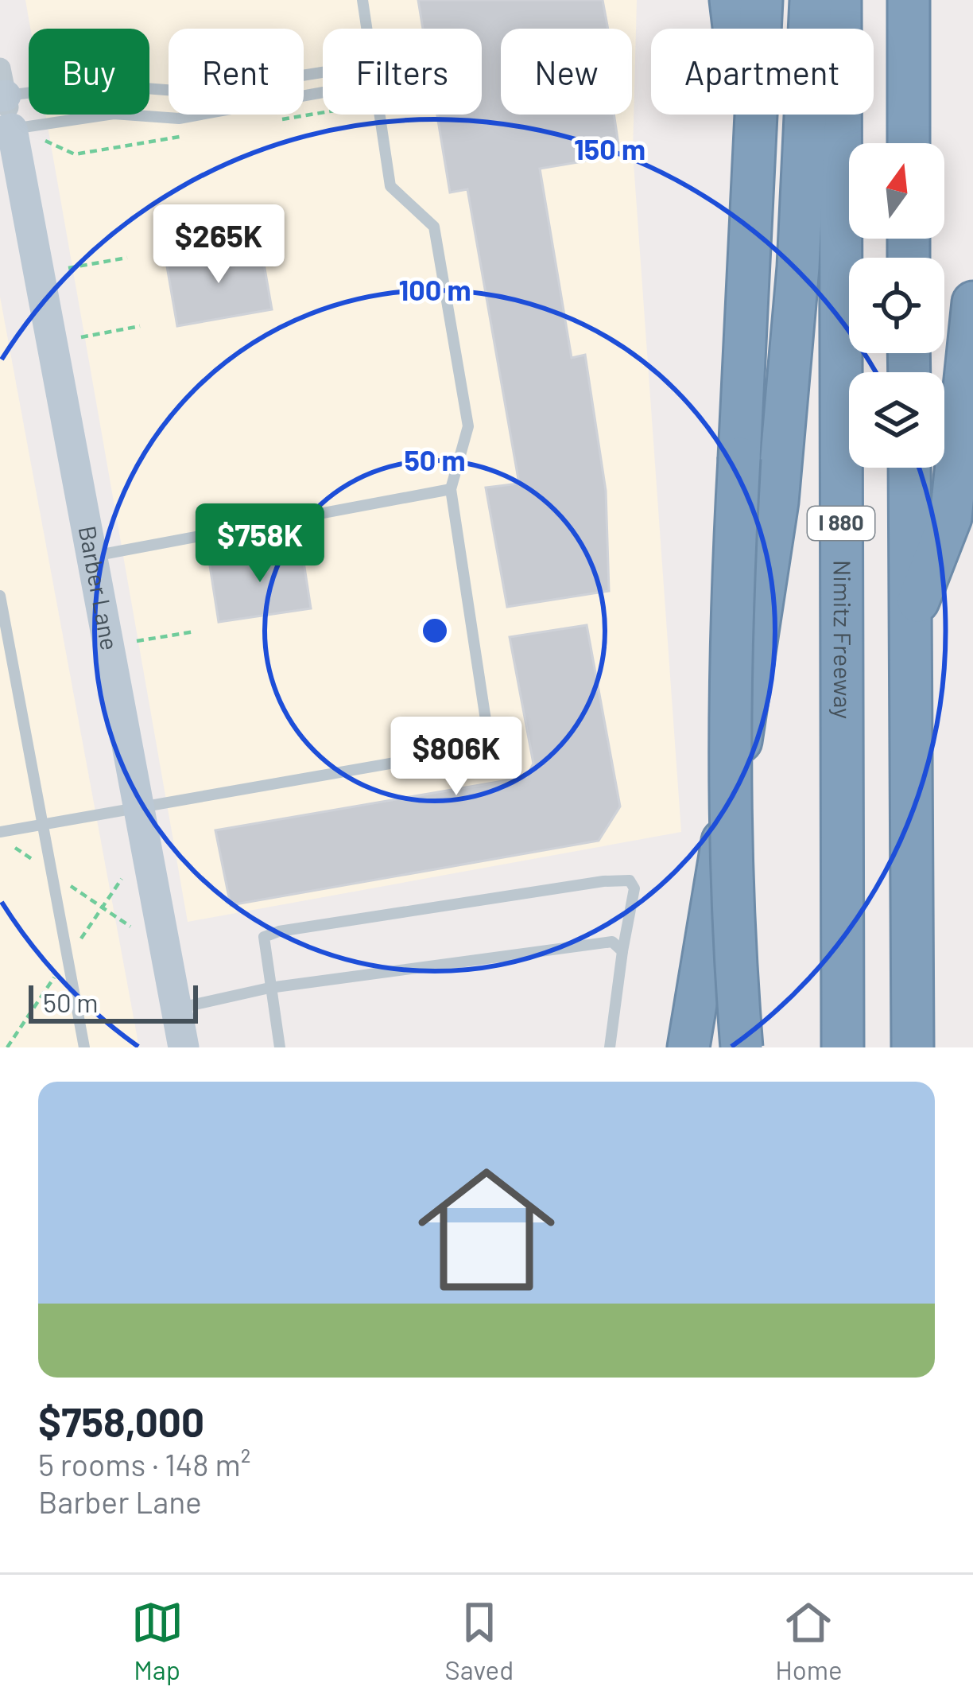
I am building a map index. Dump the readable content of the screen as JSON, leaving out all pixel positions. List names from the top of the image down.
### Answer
{
  "streets": {
    "highway": ["I 880", "Nimitz Freeway"],
    "street": ["Barber Lane"]
  },
  "scale_bar": "50 m",
  "north": "top",
  "page": {
    "chip": [
      "Buy",
      "Rent",
      "Filters",
      "New",
      "Apartment"
    ],
    "price": ["$265K", "$758K", "$806K"],
    "scale": "50 m",
    "list": [
      {
        "name": "$758,000",
        "note": "5 rooms · 148 m² · Barber Lane"
      }
    ],
    "tabs": ["Map", "Saved", "Home"]
  },
  "rings": ["150 m", "100 m", "50 m"]
}
